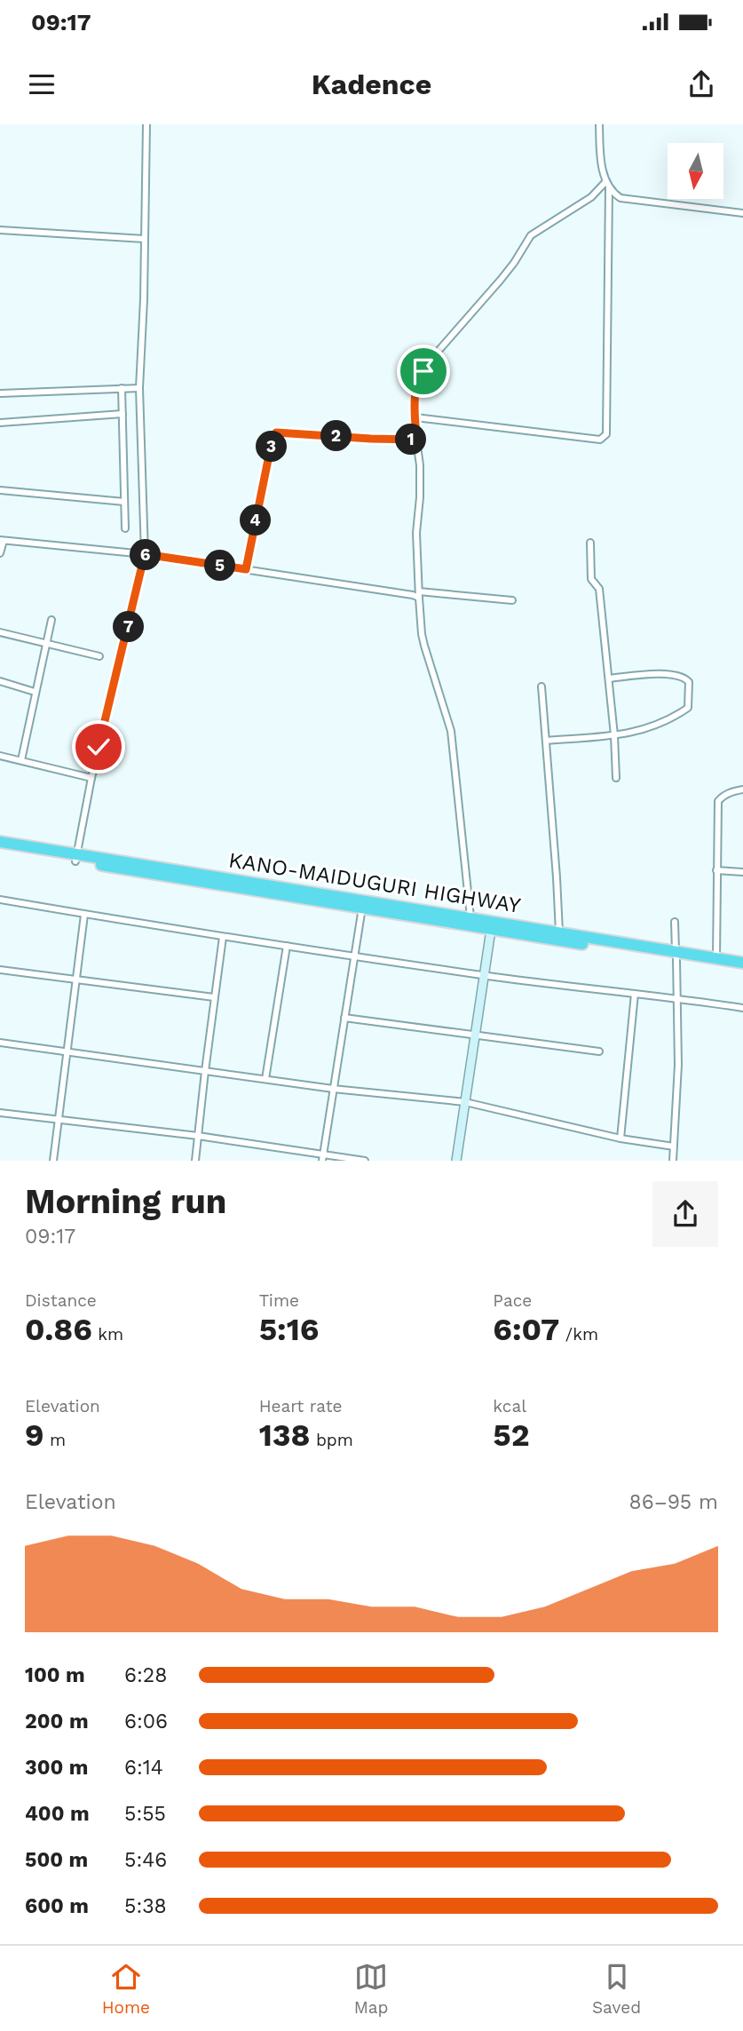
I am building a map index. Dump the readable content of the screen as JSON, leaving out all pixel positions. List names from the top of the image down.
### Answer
{
  "streets": {
    "highway": ["KANO-MAIDUGURI HIGHWAY"]
  },
  "north": "bottom",
  "page": {
    "status": "09:17",
    "header": "Kadence",
    "pins": [
      "2",
      "1",
      "3",
      "4",
      "6",
      "5",
      "7"
    ],
    "heading": ["Morning run", "09:17"],
    "stats": [
      ["Distance", "0.86 km"],
      ["Time", "5:16"],
      ["Pace", "6:07 /km"],
      ["Elevation", "9 m"],
      ["Heart rate", "138 bpm"],
      ["kcal", "52"]
    ],
    "chart": ["Elevation", "86–95 m"],
    "list": [
      {
        "name": "100 m",
        "note": "6:28"
      },
      {
        "name": "200 m",
        "note": "6:06"
      },
      {
        "name": "300 m",
        "note": "6:14"
      },
      {
        "name": "400 m",
        "note": "5:55"
      },
      {
        "name": "500 m",
        "note": "5:46"
      },
      {
        "name": "600 m",
        "note": "5:38"
      }
    ],
    "tabs": ["Home", "Map", "Saved"]
  }
}
